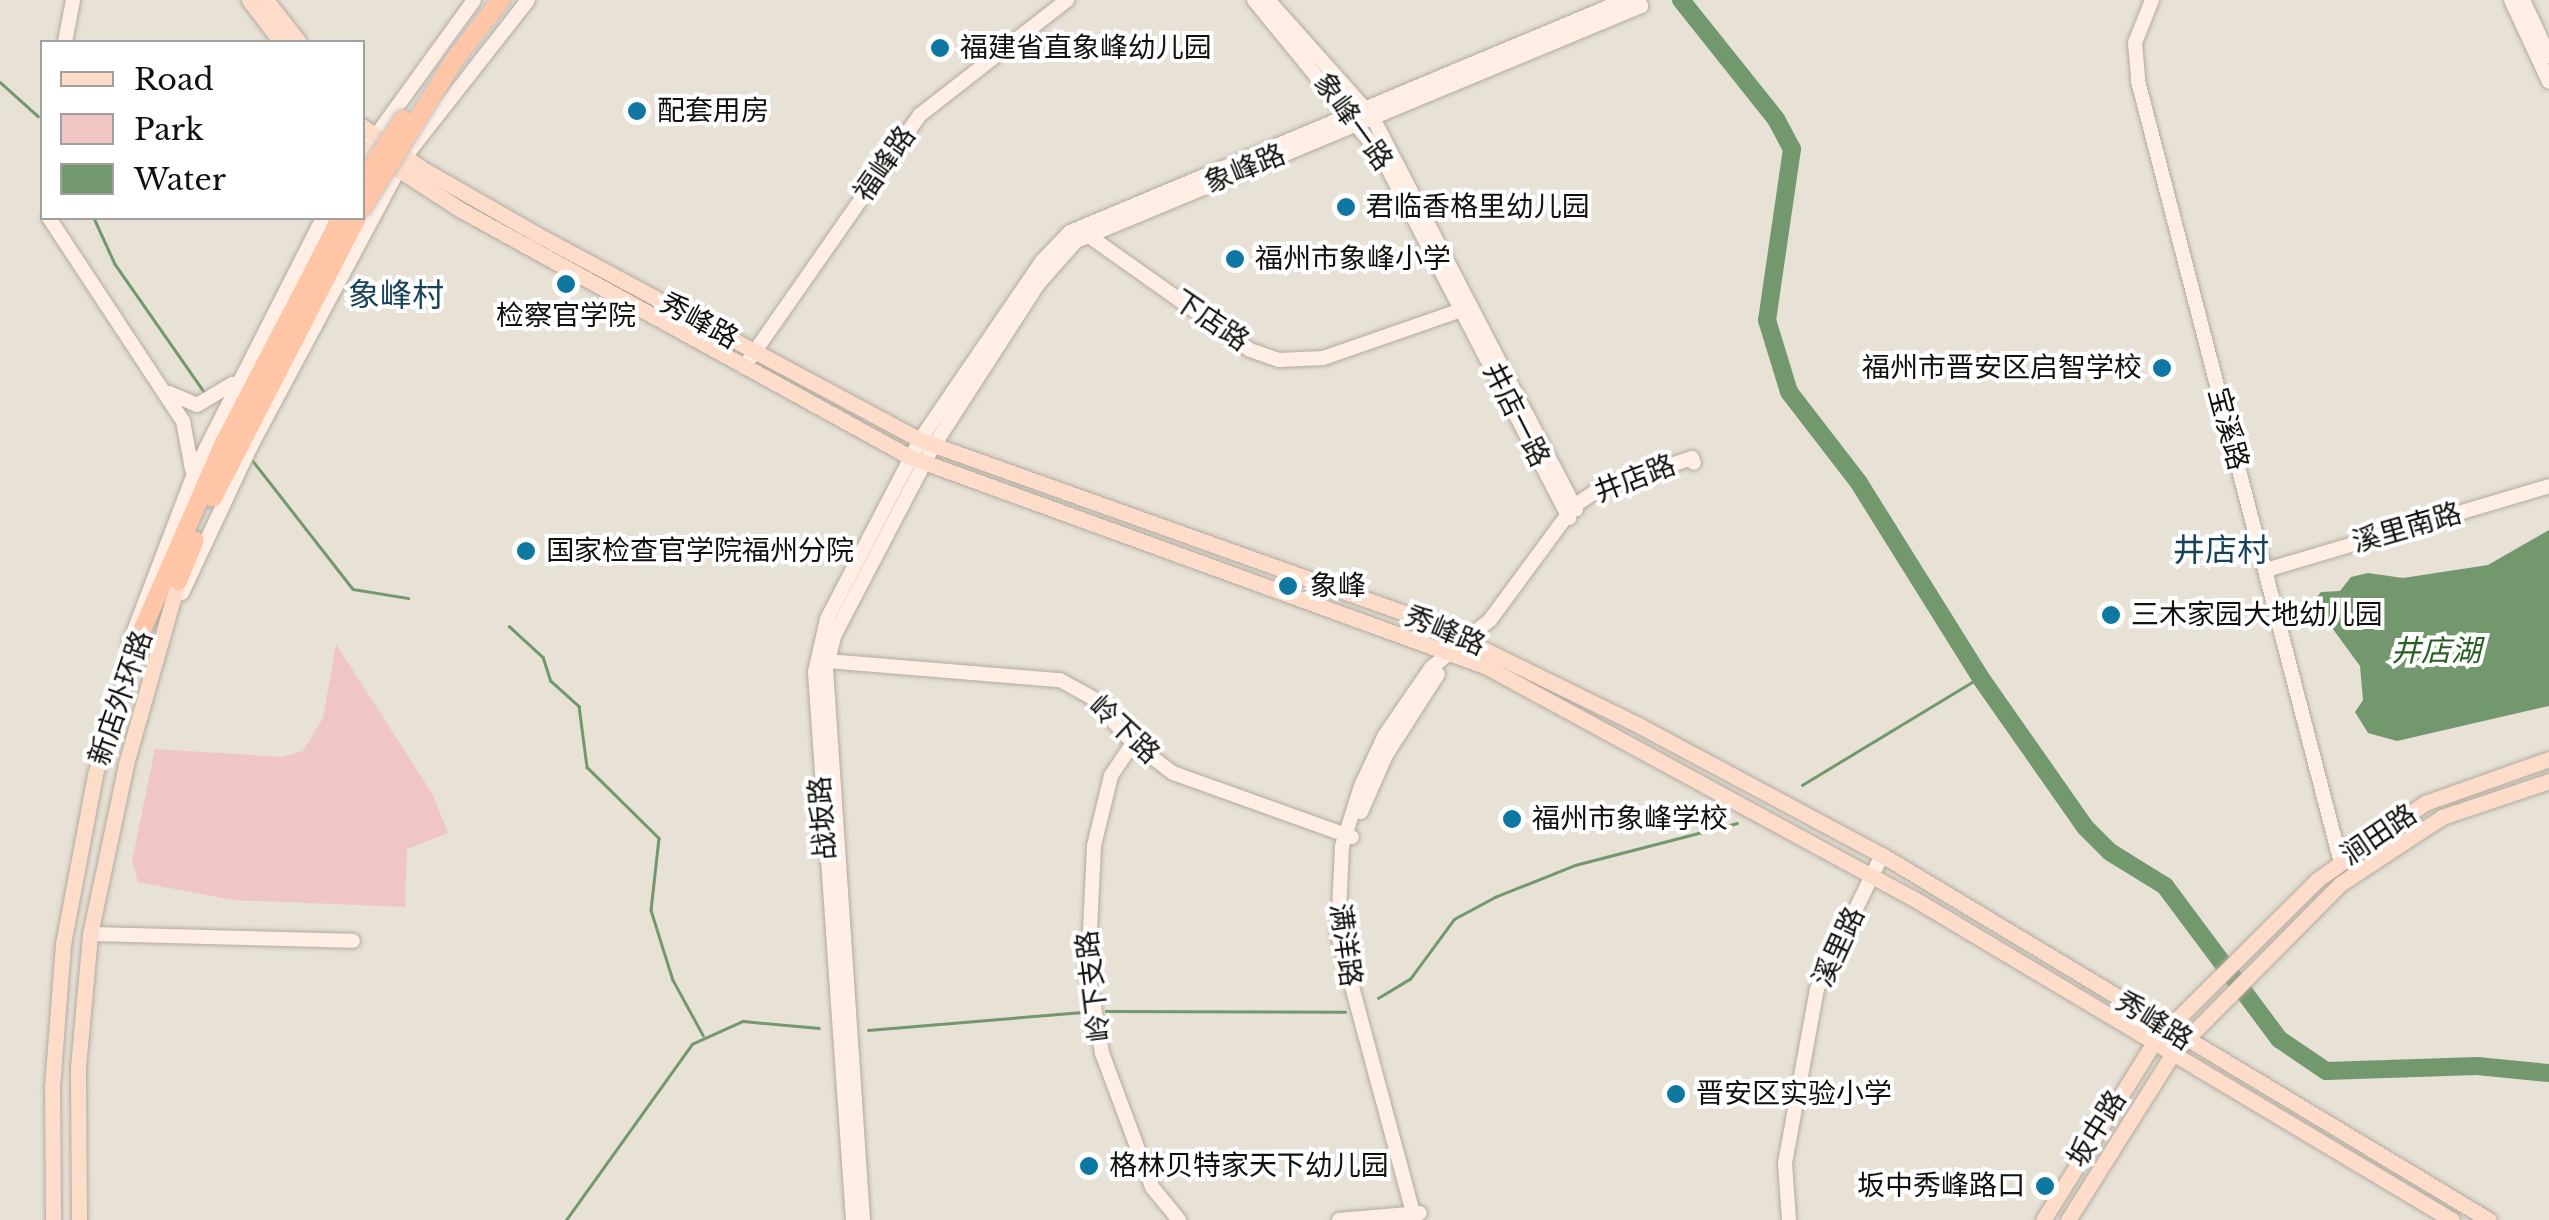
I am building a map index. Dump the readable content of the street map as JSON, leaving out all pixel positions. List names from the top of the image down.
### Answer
{
  "streets": {
    "highway": ["新店外环路"],
    "main road": [
      "象峰一路",
      "福峰路",
      "象峰路",
      "秀峰路",
      "下店路",
      "井店一路",
      "宝溪路",
      "井店路",
      "溪里南路",
      "岭下路",
      "战坂路",
      "涧田路",
      "满洋路",
      "溪里路",
      "岭下支路",
      "坂中路"
    ]
  },
  "crossings": [
    ["象峰一路", "象峰路"],
    ["象峰一路", "下店路"],
    ["象峰一路", "井店一路"],
    ["福峰路", "秀峰路"],
    ["象峰路", "秀峰路"],
    ["象峰路", "下店路"],
    ["象峰路", "战坂路"],
    ["秀峰路", "井店路"],
    ["秀峰路", "战坂路"],
    ["秀峰路", "涧田路"],
    ["秀峰路", "满洋路"],
    ["秀峰路", "溪里路"],
    ["秀峰路", "坂中路"],
    ["下店路", "井店一路"],
    ["井店一路", "井店路"],
    ["宝溪路", "溪里南路"],
    ["宝溪路", "涧田路"],
    ["井店路", "满洋路"],
    ["岭下路", "战坂路"],
    ["岭下路", "满洋路"],
    ["岭下路", "岭下支路"],
    ["涧田路", "坂中路"]
  ],
  "districts": ["象峰村", "井店村"],
  "water": ["井店湖"],
  "places": [
    "福建省直象峰幼儿园",
    "配套用房",
    "君临香格里幼儿园",
    "福州市象峰小学",
    "检察官学院",
    "福州市晋安区启智学校",
    "国家检查官学院福州分院",
    "象峰",
    "三木家园大地幼儿园",
    "福州市象峰学校",
    "晋安区实验小学",
    "格林贝特家天下幼儿园",
    "坂中秀峰路口"
  ],
  "legend": ["Road", "Park", "Water"]
}
